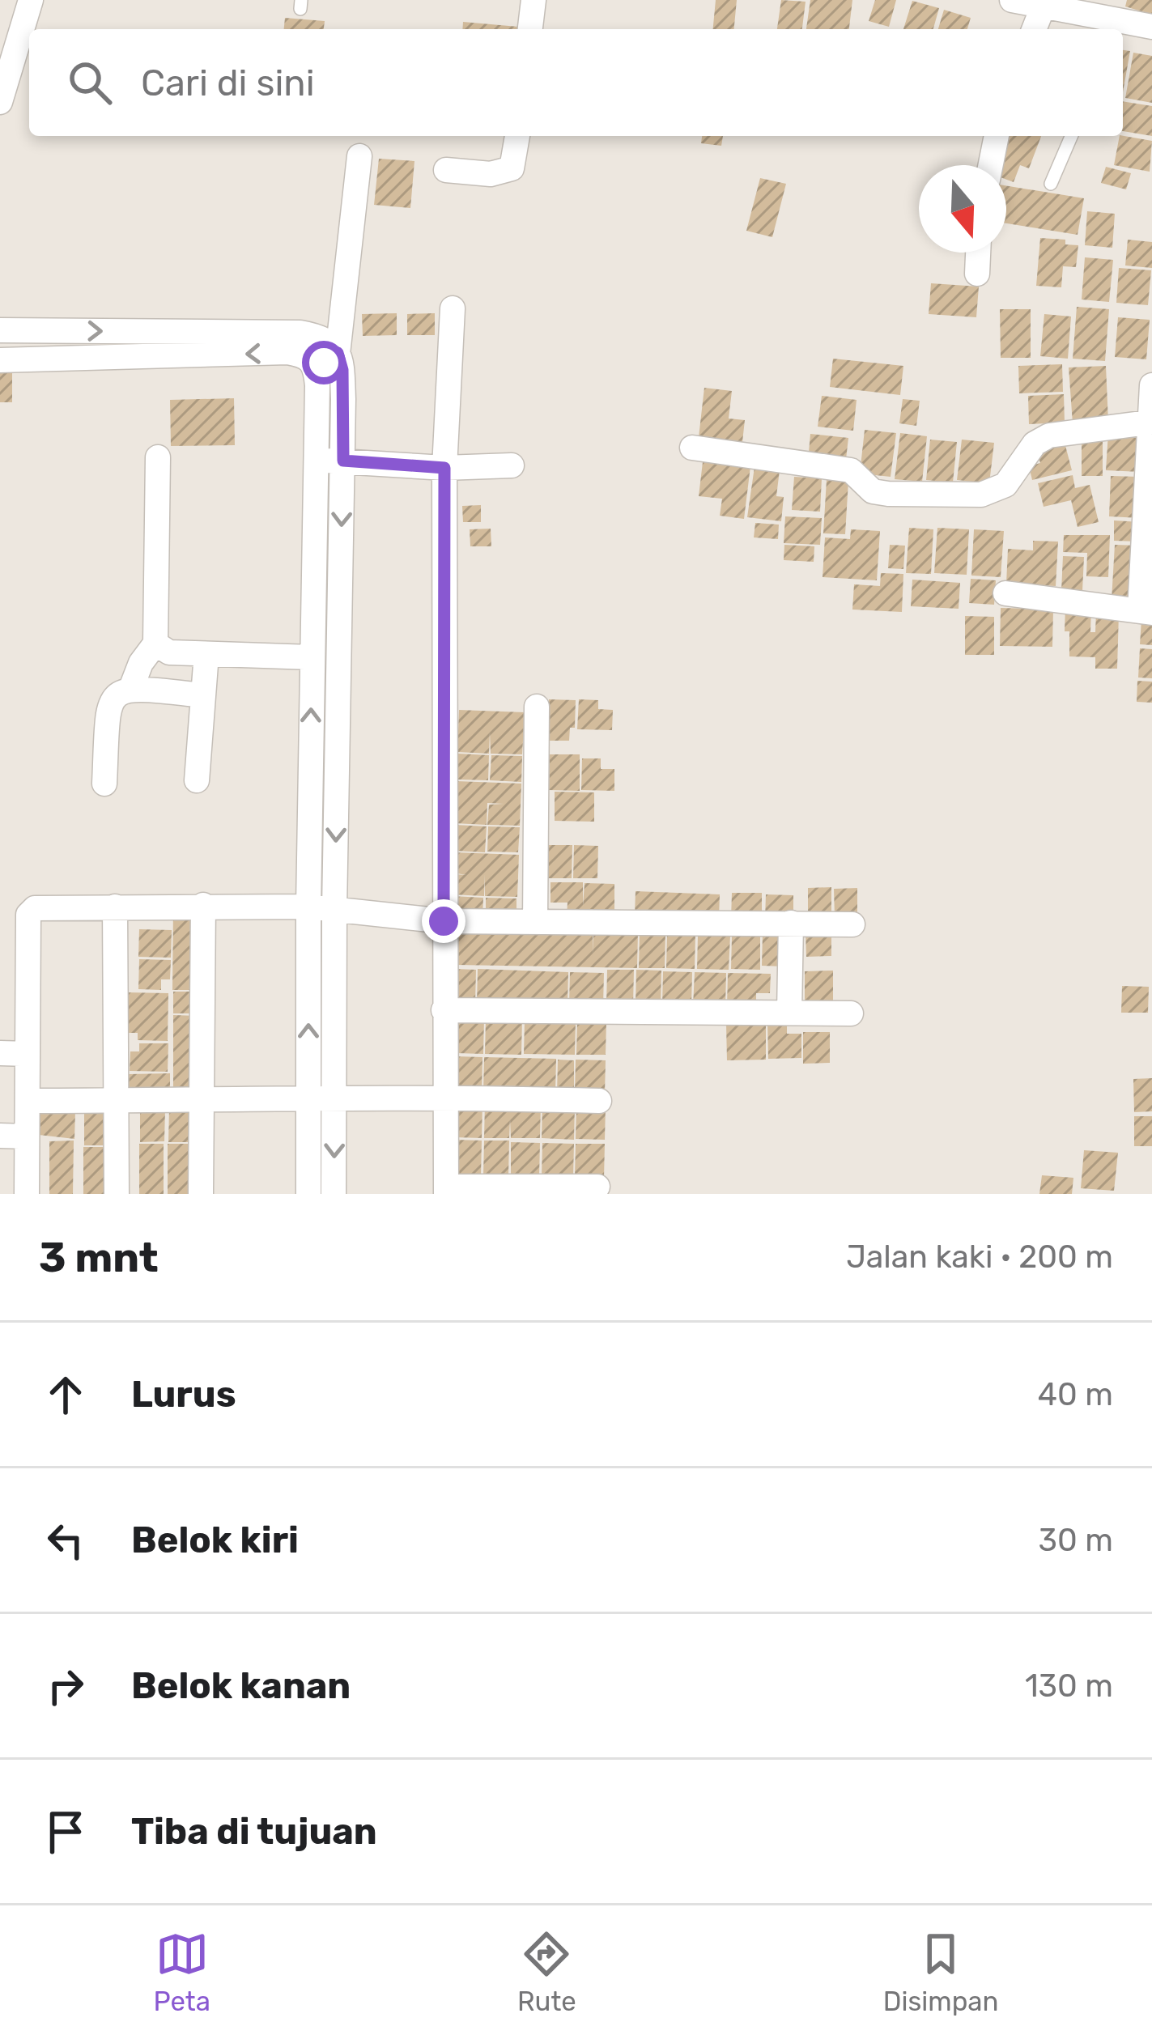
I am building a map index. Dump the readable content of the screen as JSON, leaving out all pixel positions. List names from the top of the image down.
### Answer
{
  "north": "bottom",
  "page": {
    "search": "Cari di sini",
    "heading": ["3 mnt", "Jalan kaki · 200 m"],
    "list": [
      ["Lurus", "40 m"],
      ["Belok kiri", "30 m"],
      ["Belok kanan", "130 m"],
      "Tiba di tujuan"
    ],
    "nav": ["Peta", "Rute", "Disimpan"]
  }
}
